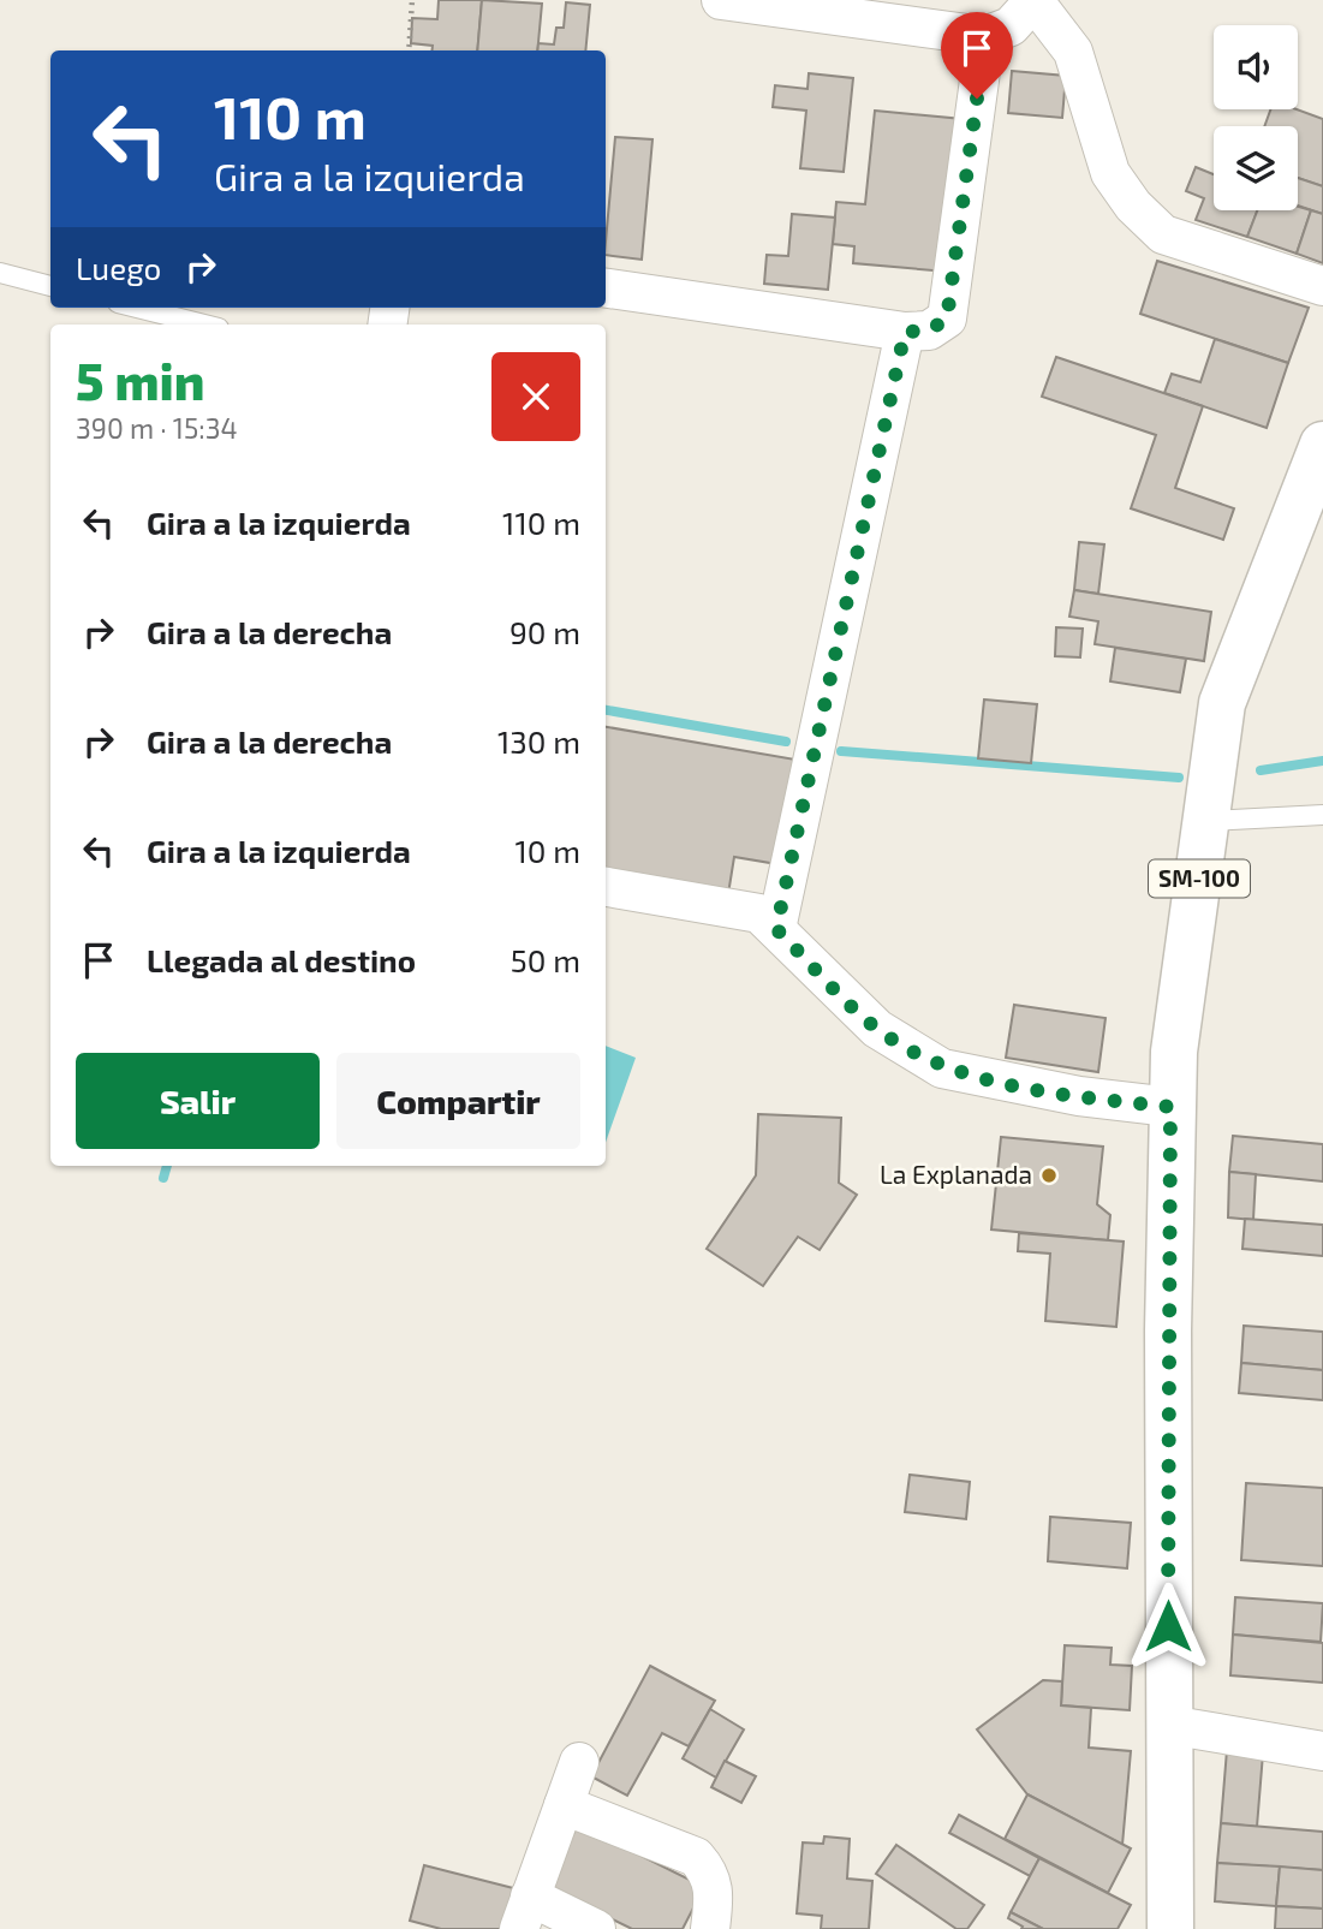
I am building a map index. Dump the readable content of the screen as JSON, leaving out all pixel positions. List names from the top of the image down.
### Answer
{
  "streets": {
    "main road": ["SM-100"]
  },
  "places": ["La Explanada"],
  "page": {
    "turn": ["110 m", "Gira a la izquierda"],
    "then": "Luego",
    "heading": ["5 min", "390 m · 15:34"],
    "list": [
      {
        "name": "Gira a la izquierda",
        "value": "110 m"
      },
      {
        "name": "Gira a la derecha",
        "value": "90 m"
      },
      {
        "name": "Gira a la derecha",
        "value": "130 m"
      },
      {
        "name": "Gira a la izquierda",
        "value": "10 m"
      },
      {
        "name": "Llegada al destino",
        "value": "50 m"
      }
    ],
    "buttons": ["Salir", "Compartir"]
  }
}
